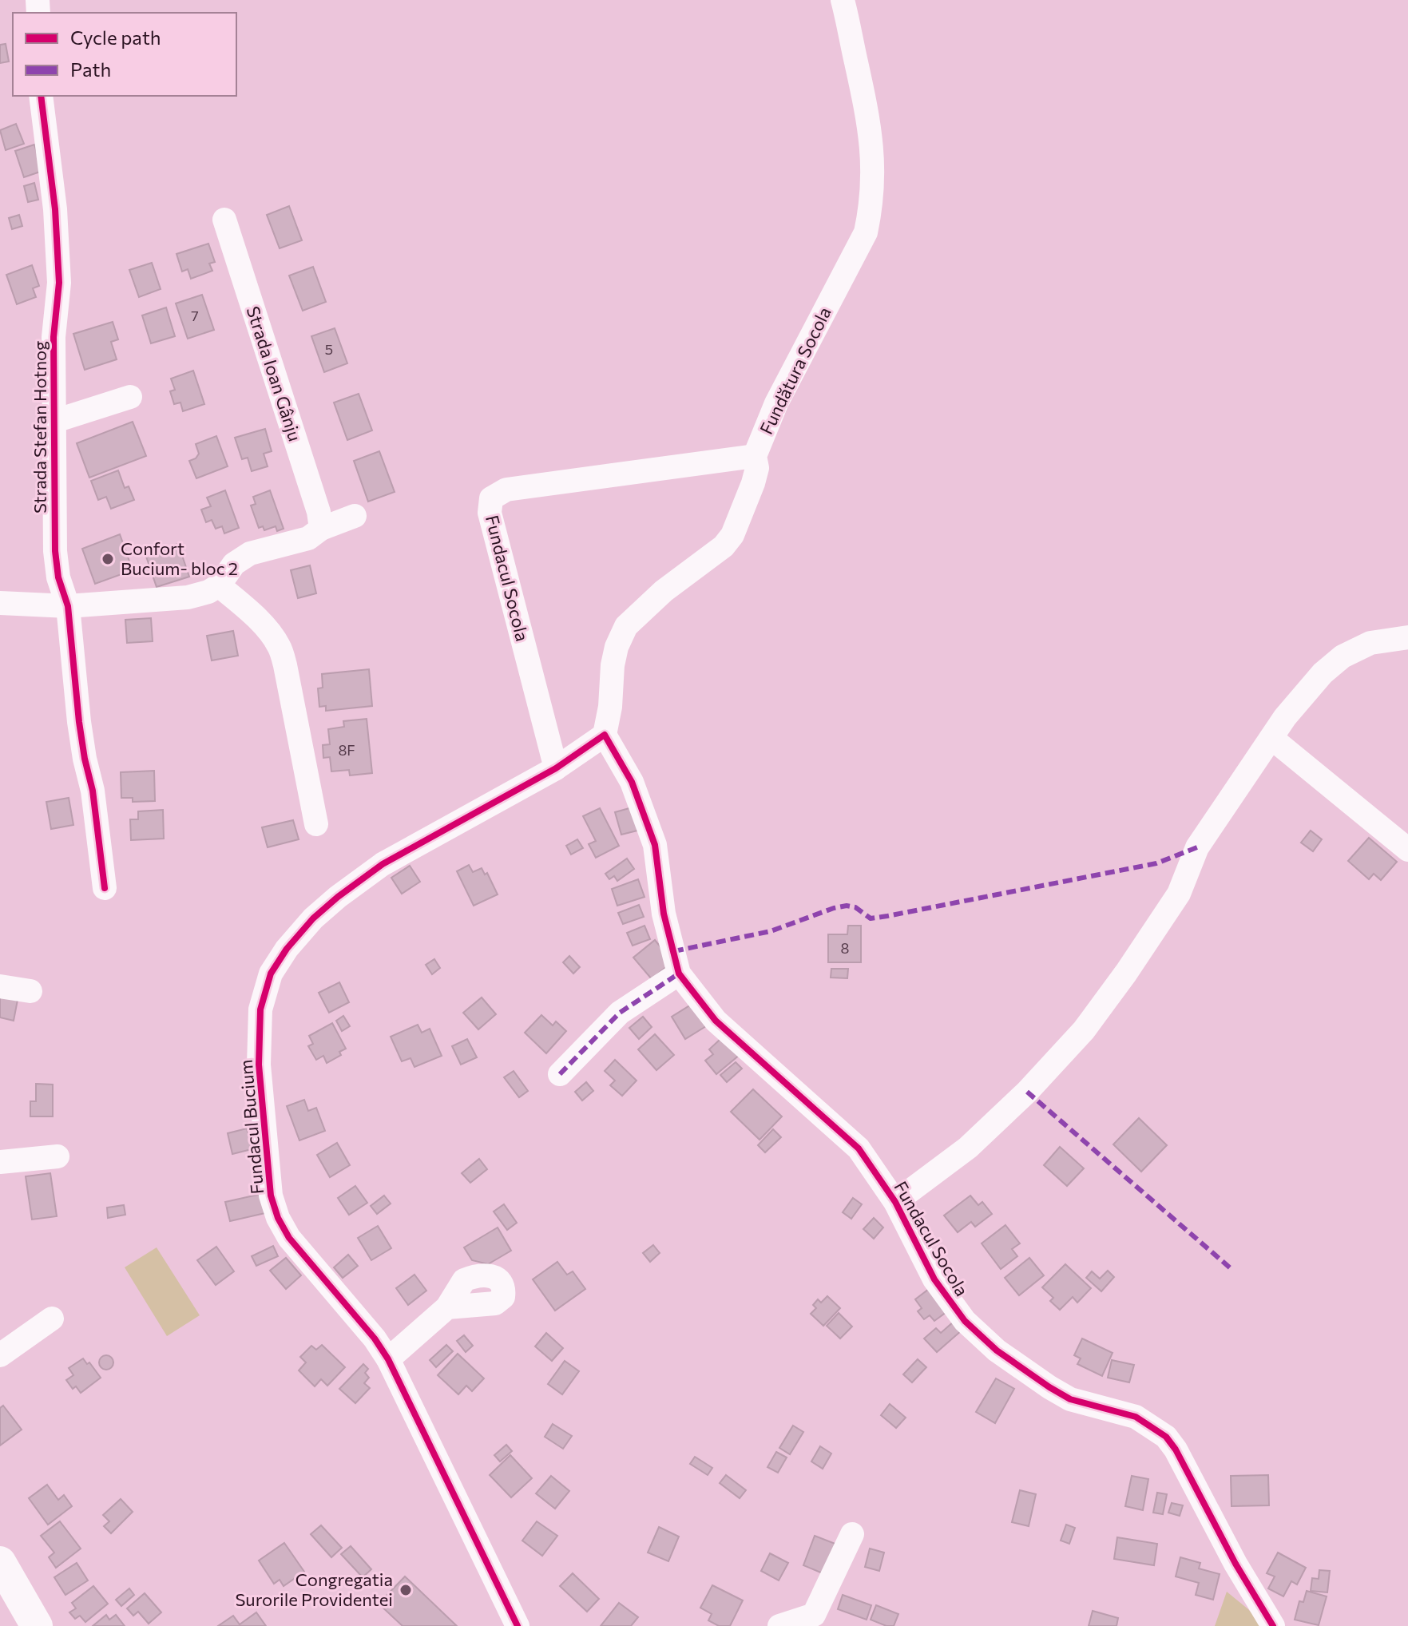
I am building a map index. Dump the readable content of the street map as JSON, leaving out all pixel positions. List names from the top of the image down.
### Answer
{
  "streets": {
    "street": [
      "Fundătura Socola",
      "Strada Ioan Gânju",
      "Strada Stefan Hotnog",
      "Fundacul Socola",
      "Fundacul Bucium"
    ]
  },
  "crossings": [
    ["Fundătura Socola", "Fundacul Socola"],
    ["Fundătura Socola", "Fundacul Bucium"],
    ["Fundacul Socola", "Fundacul Bucium"]
  ],
  "places": ["Confort Bucium- bloc 2", "Congregatia Surorile Providentei"],
  "house_numbers": [
    "7",
    "5",
    "8F",
    "8"
  ],
  "legend": ["Cycle path", "Path"]
}
